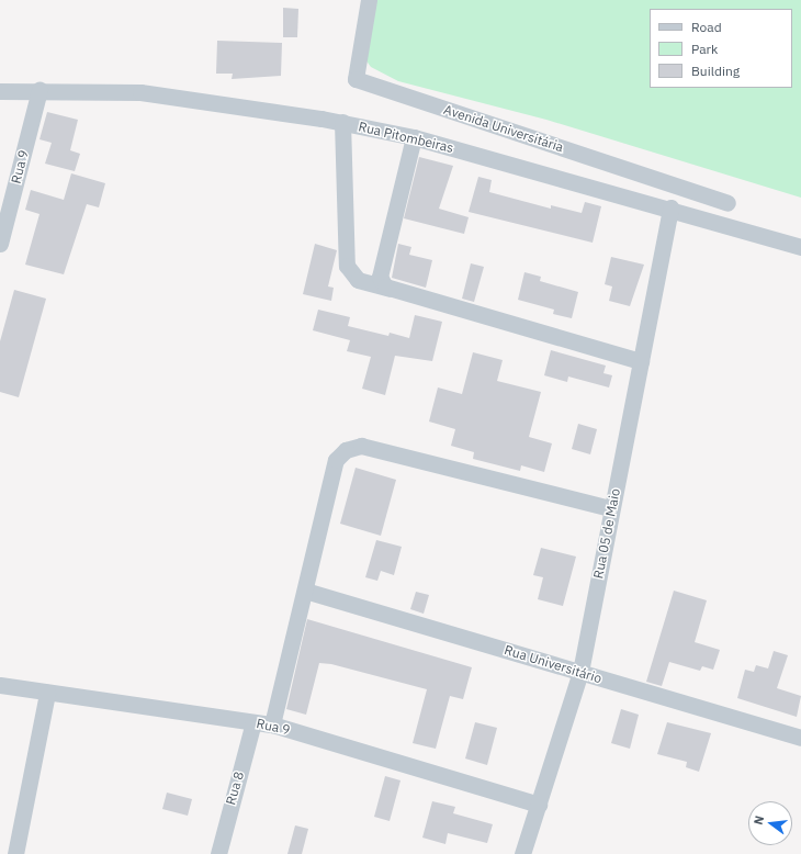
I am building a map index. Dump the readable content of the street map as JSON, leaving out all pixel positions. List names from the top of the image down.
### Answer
{
  "streets": {
    "street": [
      "Avenida Universitária",
      "Rua Pitombeiras",
      "Rua 9",
      "Rua 05 de Maio",
      "Rua Universitário",
      "Rua 8"
    ]
  },
  "crossings": [
    ["Rua Pitombeiras", "Rua 9"],
    ["Rua Pitombeiras", "Rua 05 de Maio"],
    ["Rua 9", "Rua 05 de Maio"],
    ["Rua 9", "Rua 8"],
    ["Rua 05 de Maio", "Rua Universitário"]
  ],
  "legend": ["Road", "Park", "Building"],
  "north": "left"
}
